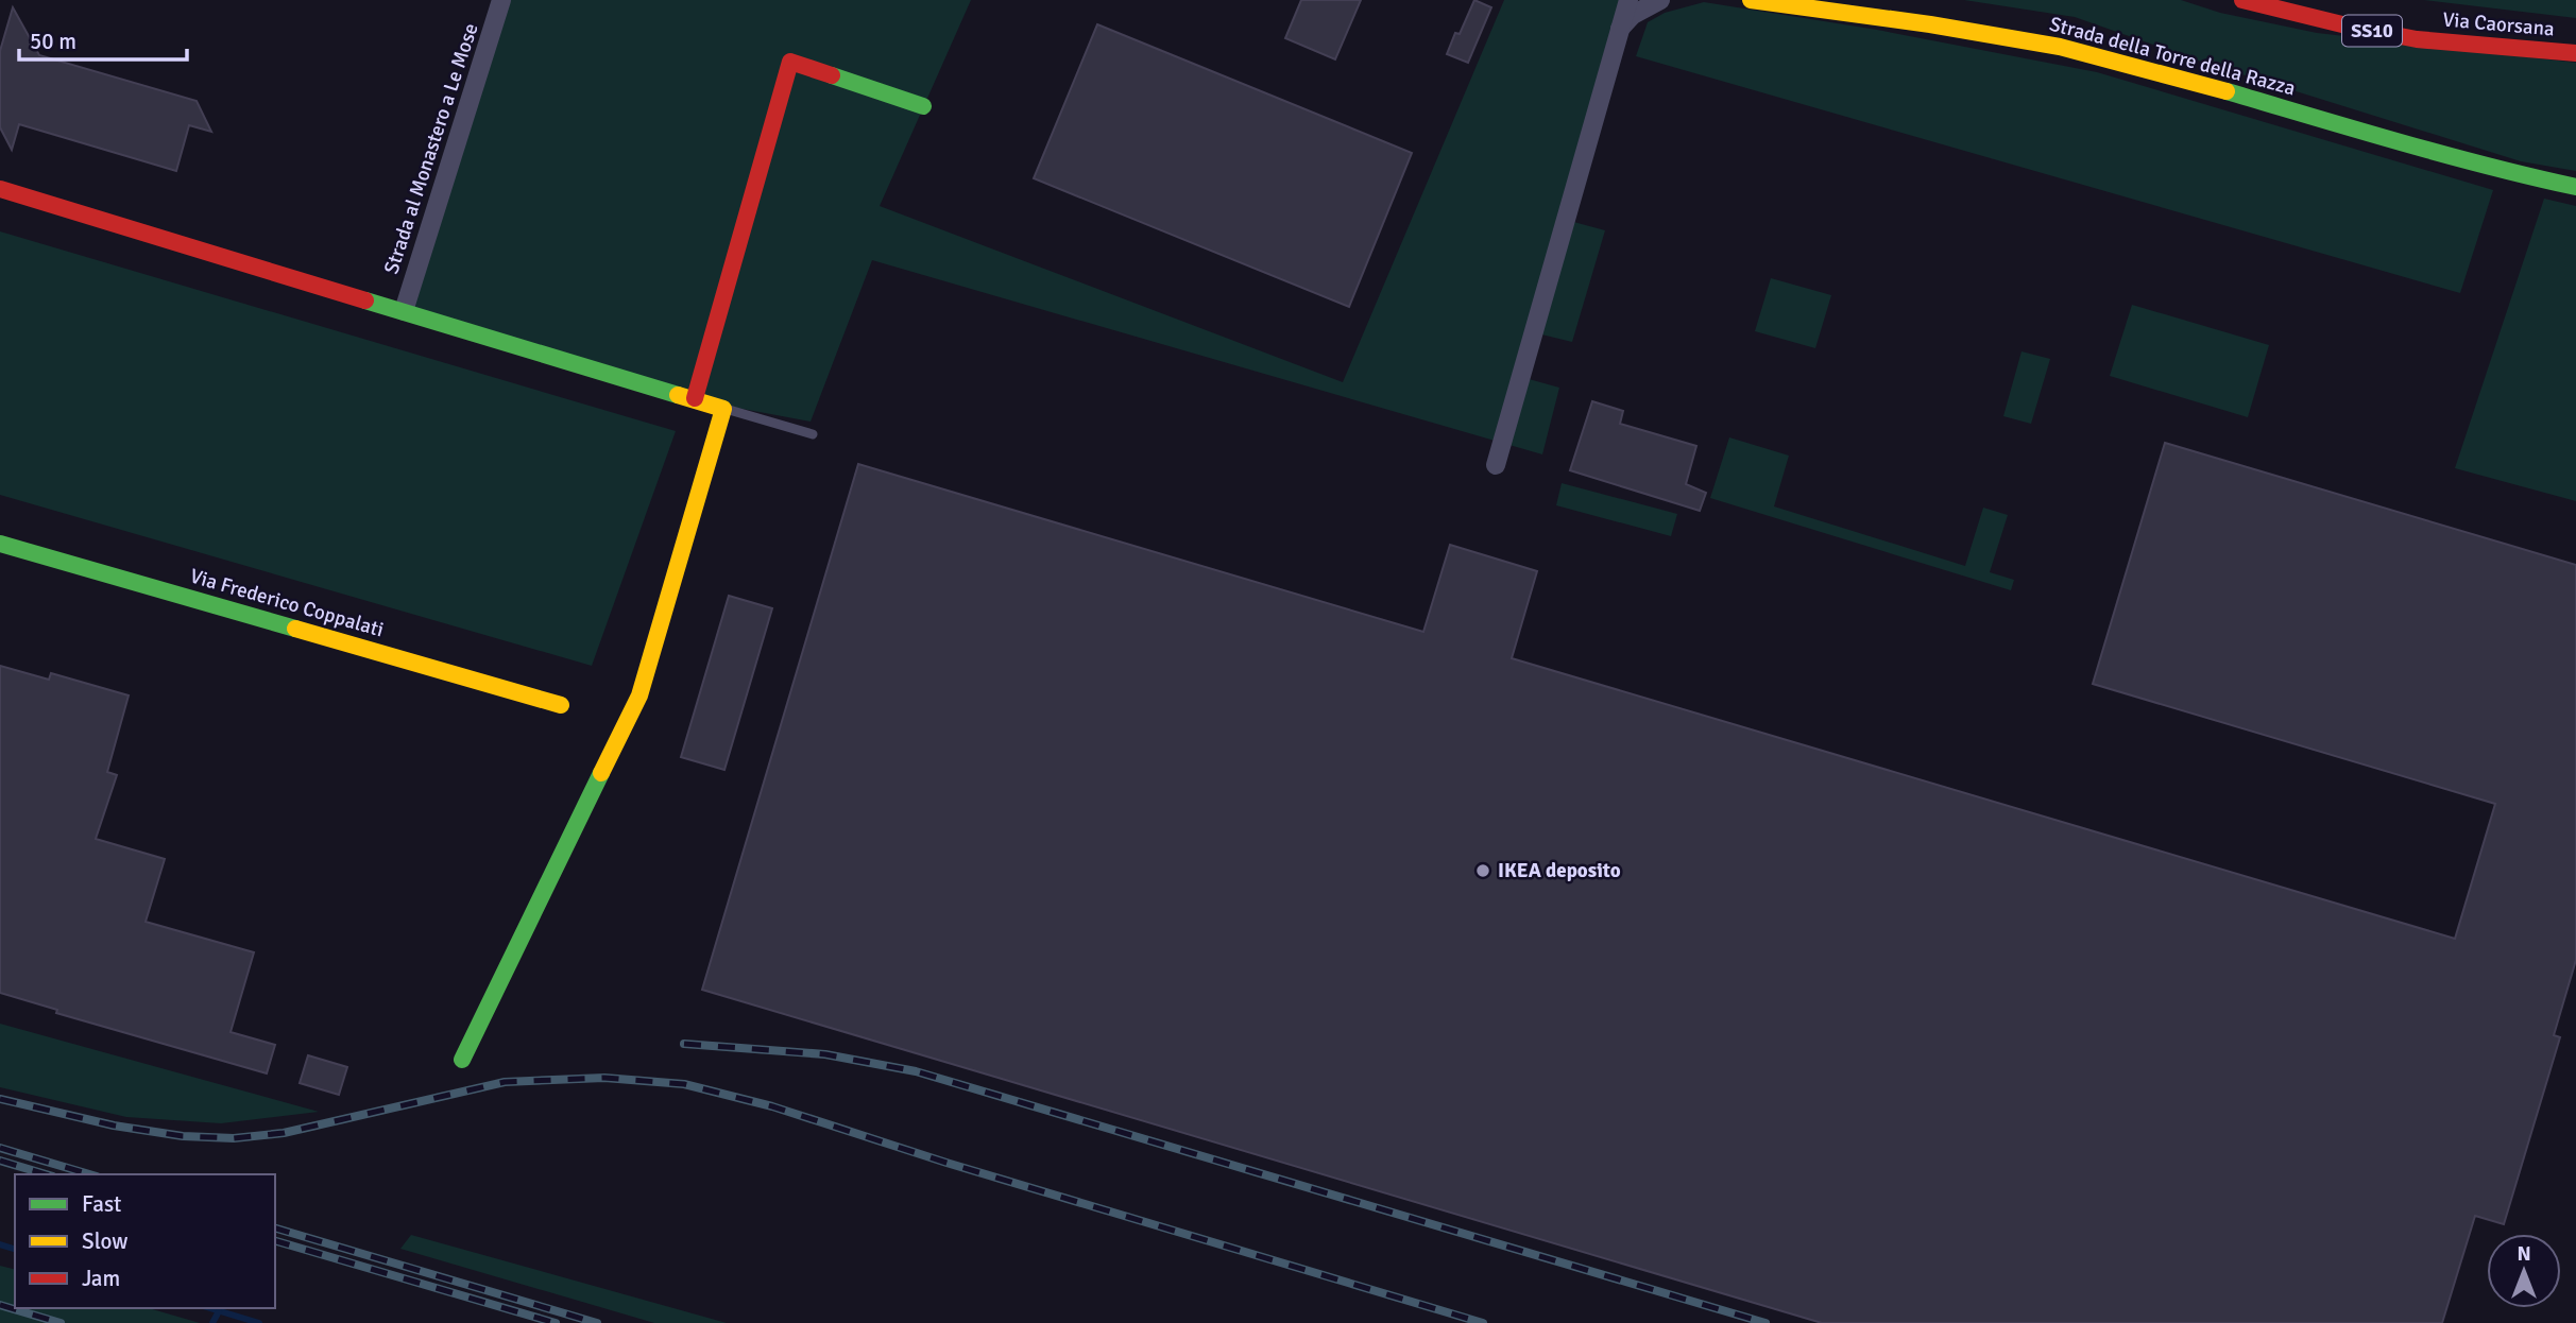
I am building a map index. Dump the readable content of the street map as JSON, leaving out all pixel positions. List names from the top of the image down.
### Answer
{
  "streets": {
    "street": [
      "Via Caorsana",
      "SS10",
      "Strada della Torre della Razza",
      "Strada al Monastero a Le Mose",
      "Via Frederico Coppalati"
    ]
  },
  "places": ["IKEA deposito"],
  "legend": ["Fast", "Slow", "Jam"],
  "scale_bar": "50 m",
  "north": "top"
}
